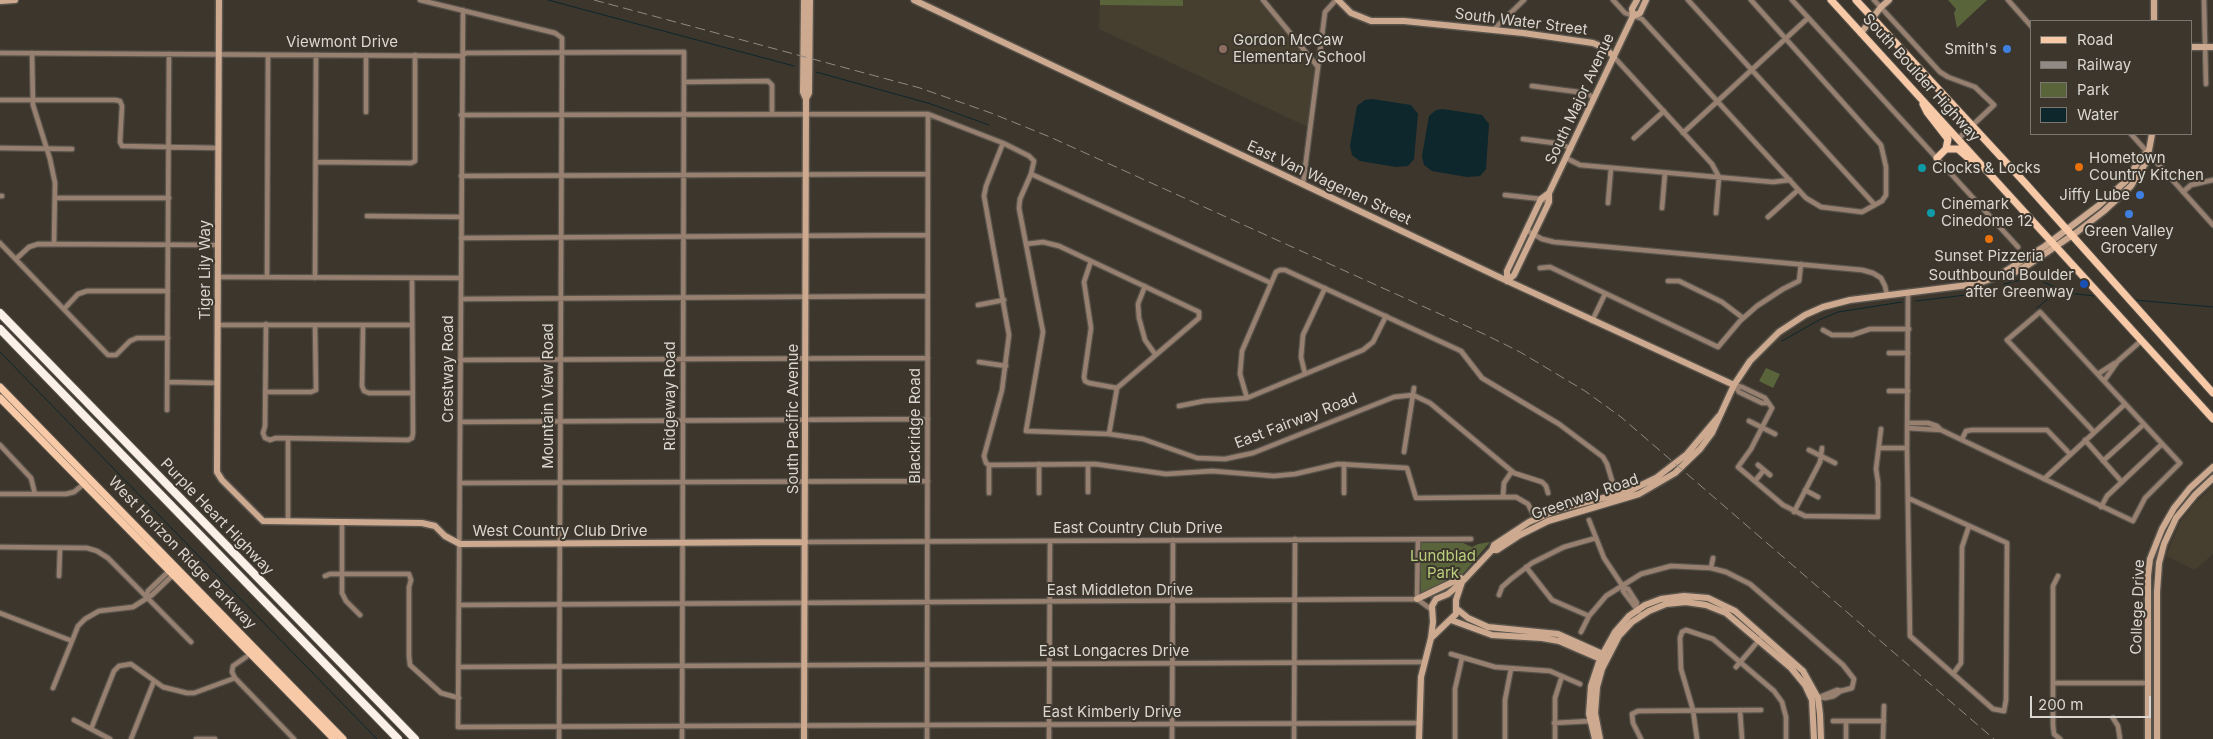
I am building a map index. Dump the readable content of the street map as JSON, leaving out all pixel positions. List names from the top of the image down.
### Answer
{
  "streets": {
    "highway": ["Purple Heart Highway"],
    "main road": [
      "South Water Street",
      "South Boulder Highway",
      "South Major Avenue",
      "East Van Wagenen Street",
      "Tiger Lily Way",
      "South Pacific Avenue",
      "Greenway Road",
      "West Country Club Drive",
      "West Horizon Ridge Parkway",
      "College Drive"
    ],
    "street": [
      "Viewmont Drive",
      "Crestway Road",
      "Mountain View Road",
      "Ridgeway Road",
      "East Fairway Road",
      "Blackridge Road",
      "East Country Club Drive",
      "East Middleton Drive",
      "East Longacres Drive",
      "East Kimberly Drive"
    ]
  },
  "crossings": [
    ["South Water Street", "South Major Avenue"],
    ["Viewmont Drive", "Tiger Lily Way"],
    ["Viewmont Drive", "Crestway Road"],
    ["Viewmont Drive", "Mountain View Road"],
    ["Viewmont Drive", "Ridgeway Road"],
    ["South Boulder Highway", "Greenway Road"],
    ["South Major Avenue", "East Van Wagenen Street"],
    ["East Van Wagenen Street", "Greenway Road"],
    ["Tiger Lily Way", "West Country Club Drive"],
    ["Crestway Road", "West Country Club Drive"],
    ["Crestway Road", "East Middleton Drive"],
    ["Crestway Road", "East Longacres Drive"],
    ["Crestway Road", "East Kimberly Drive"],
    ["Mountain View Road", "West Country Club Drive"],
    ["Mountain View Road", "East Middleton Drive"],
    ["Mountain View Road", "East Longacres Drive"],
    ["Mountain View Road", "East Kimberly Drive"],
    ["Ridgeway Road", "West Country Club Drive"],
    ["Ridgeway Road", "East Middleton Drive"],
    ["Ridgeway Road", "East Longacres Drive"],
    ["Ridgeway Road", "East Kimberly Drive"],
    ["South Pacific Avenue", "East Country Club Drive"],
    ["South Pacific Avenue", "West Country Club Drive"],
    ["South Pacific Avenue", "East Middleton Drive"],
    ["South Pacific Avenue", "East Longacres Drive"],
    ["South Pacific Avenue", "East Kimberly Drive"],
    ["Blackridge Road", "East Country Club Drive"],
    ["Blackridge Road", "East Middleton Drive"],
    ["Blackridge Road", "East Longacres Drive"],
    ["Blackridge Road", "East Kimberly Drive"],
    ["East Country Club Drive", "West Country Club Drive"]
  ],
  "parks": ["Lundblad Park"],
  "places": [
    "Gordon McCaw Elementary School",
    "Smith's",
    "Hometown Country Kitchen",
    "Clocks & Locks",
    "Jiffy Lube",
    "Cinemark Cinedome 12",
    "Green Valley Grocery",
    "Sunset Pizzeria",
    "Southbound Boulder after Greenway"
  ],
  "legend": [
    "Road",
    "Railway",
    "Park",
    "Water"
  ],
  "scale_bar": "200 m"
}
